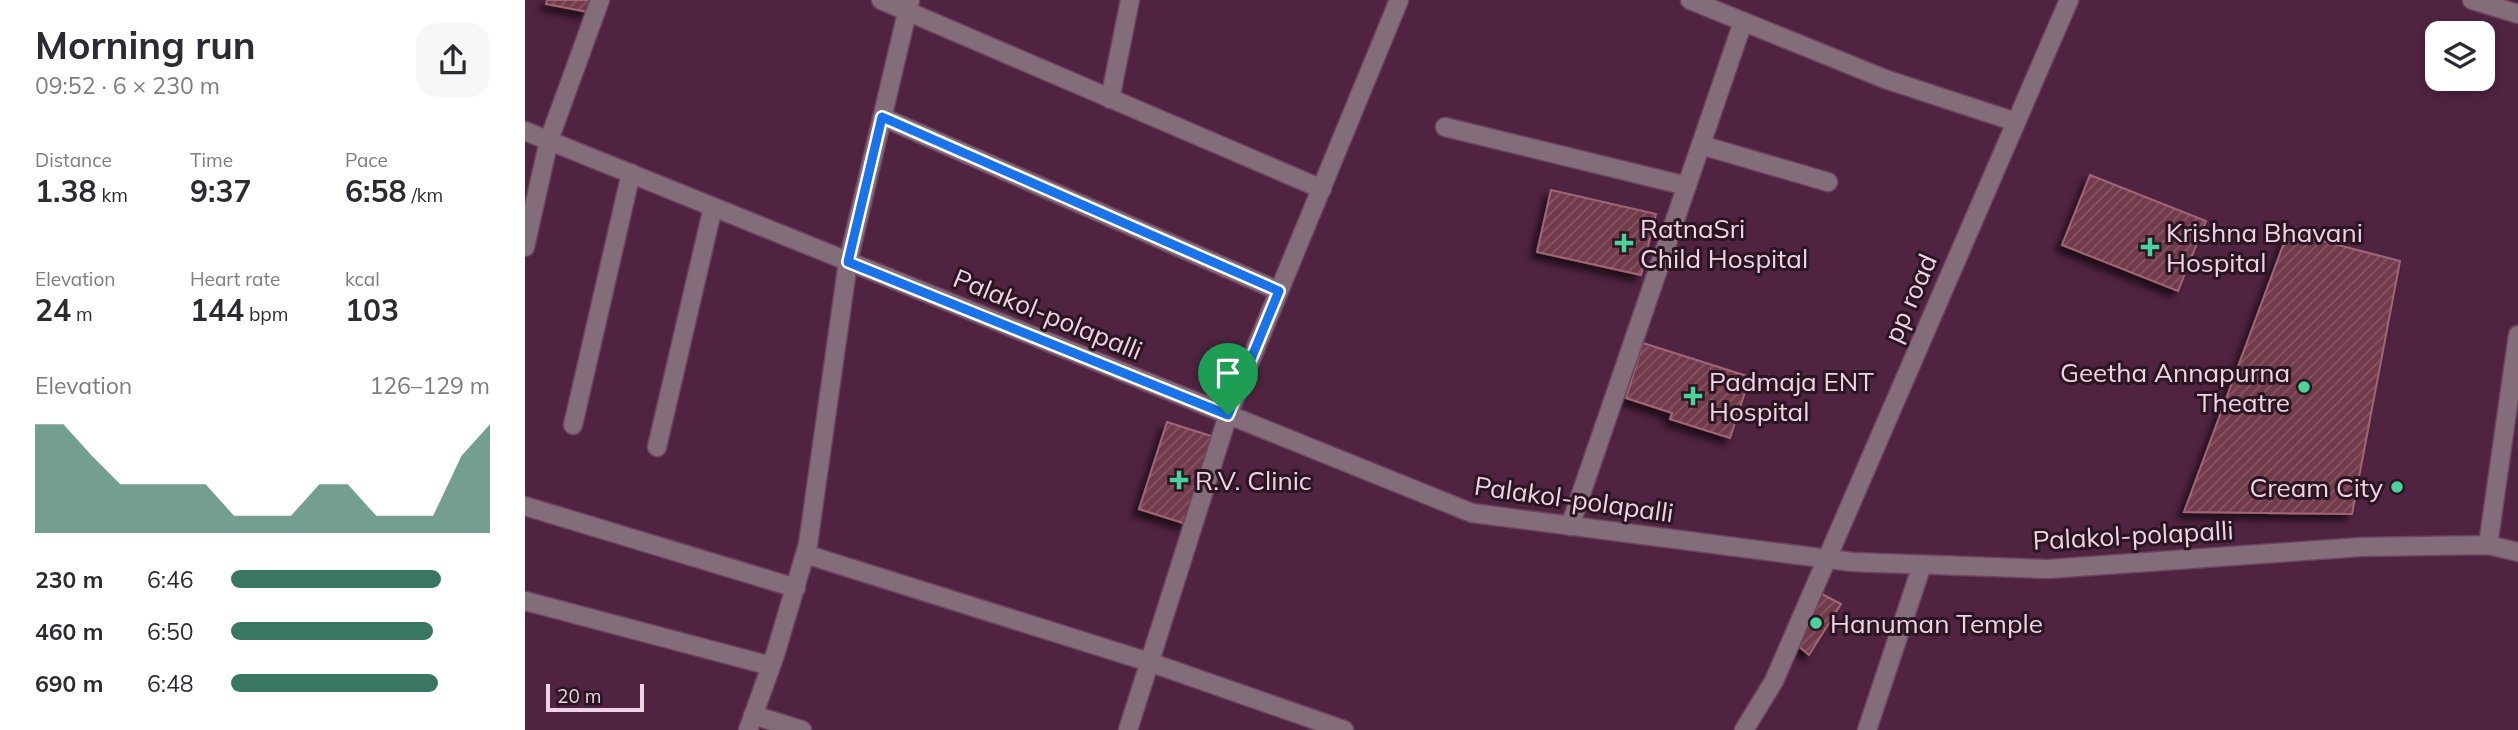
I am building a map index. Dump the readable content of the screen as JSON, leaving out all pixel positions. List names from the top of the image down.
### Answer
{
  "streets": {
    "street": ["pp road", "Palakol-polapalli"]
  },
  "crossings": [
    ["pp road", "Palakol-polapalli"]
  ],
  "places": {
    "health": [
      "RatnaSri Child Hospital",
      "Krishna Bhavani Hospital",
      "Padmaja ENT Hospital",
      "R.V. Clinic"
    ],
    "other": ["Geetha Annapurna Theatre", "Cream City", "Hanuman Temple"]
  },
  "scale_bar": "20 m",
  "page": {
    "heading": ["Morning run", "09:52 · 6 × 230 m"],
    "stats": [
      ["Distance", "1.38 km"],
      ["Time", "9:37"],
      ["Pace", "6:58 /km"],
      ["Elevation", "24 m"],
      ["Heart rate", "144 bpm"],
      ["kcal", "103"]
    ],
    "chart": ["Elevation", "126–129 m"],
    "list": [
      {
        "name": "230 m",
        "note": "6:46"
      },
      {
        "name": "460 m",
        "note": "6:50"
      },
      {
        "name": "690 m",
        "note": "6:48"
      }
    ],
    "scale": "20 m"
  }
}
